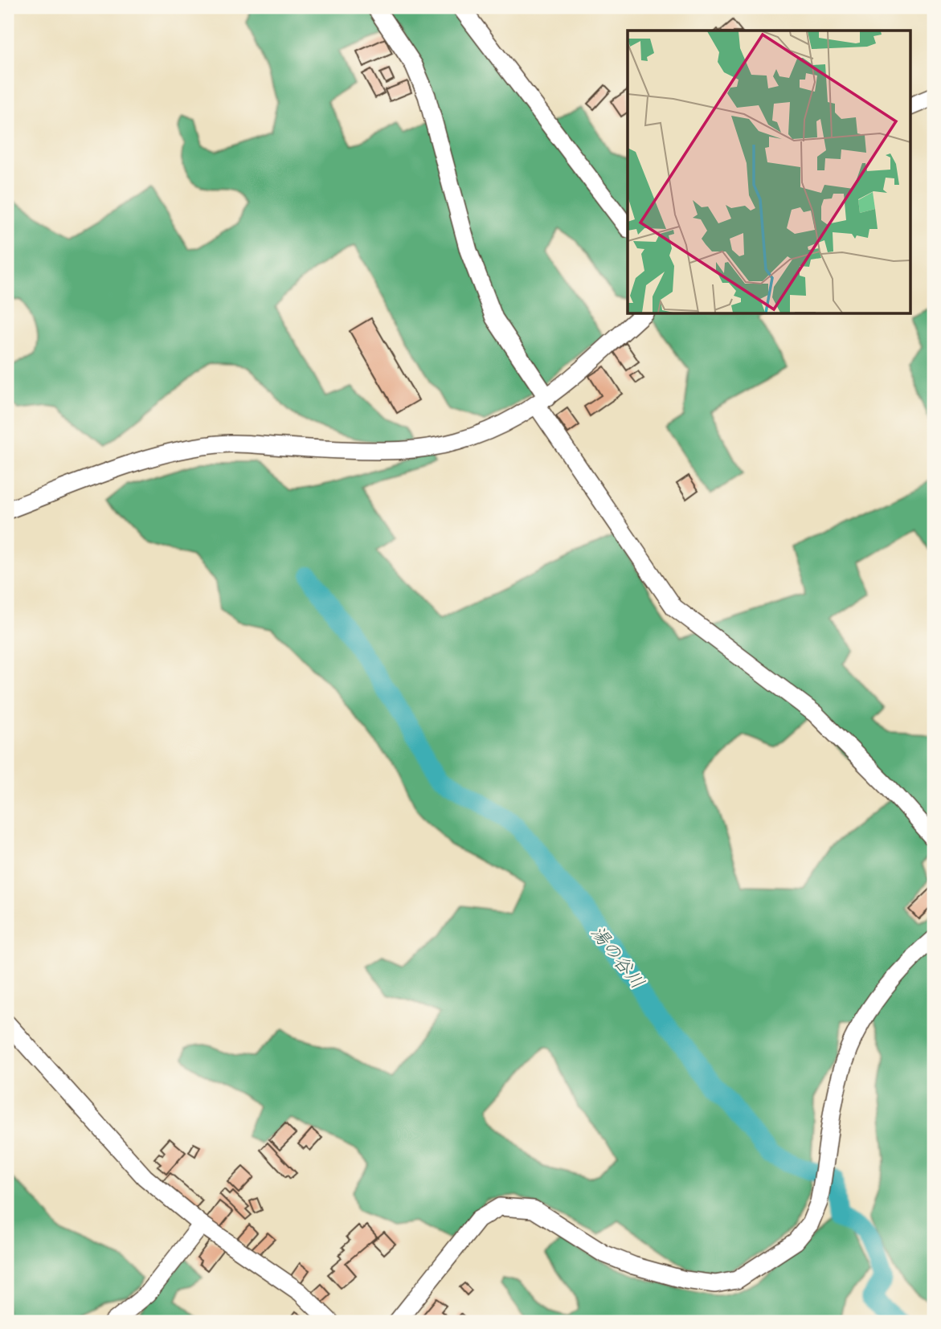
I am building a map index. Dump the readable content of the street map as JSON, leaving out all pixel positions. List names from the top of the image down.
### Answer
{
  "water": ["湯の谷川"]
}
